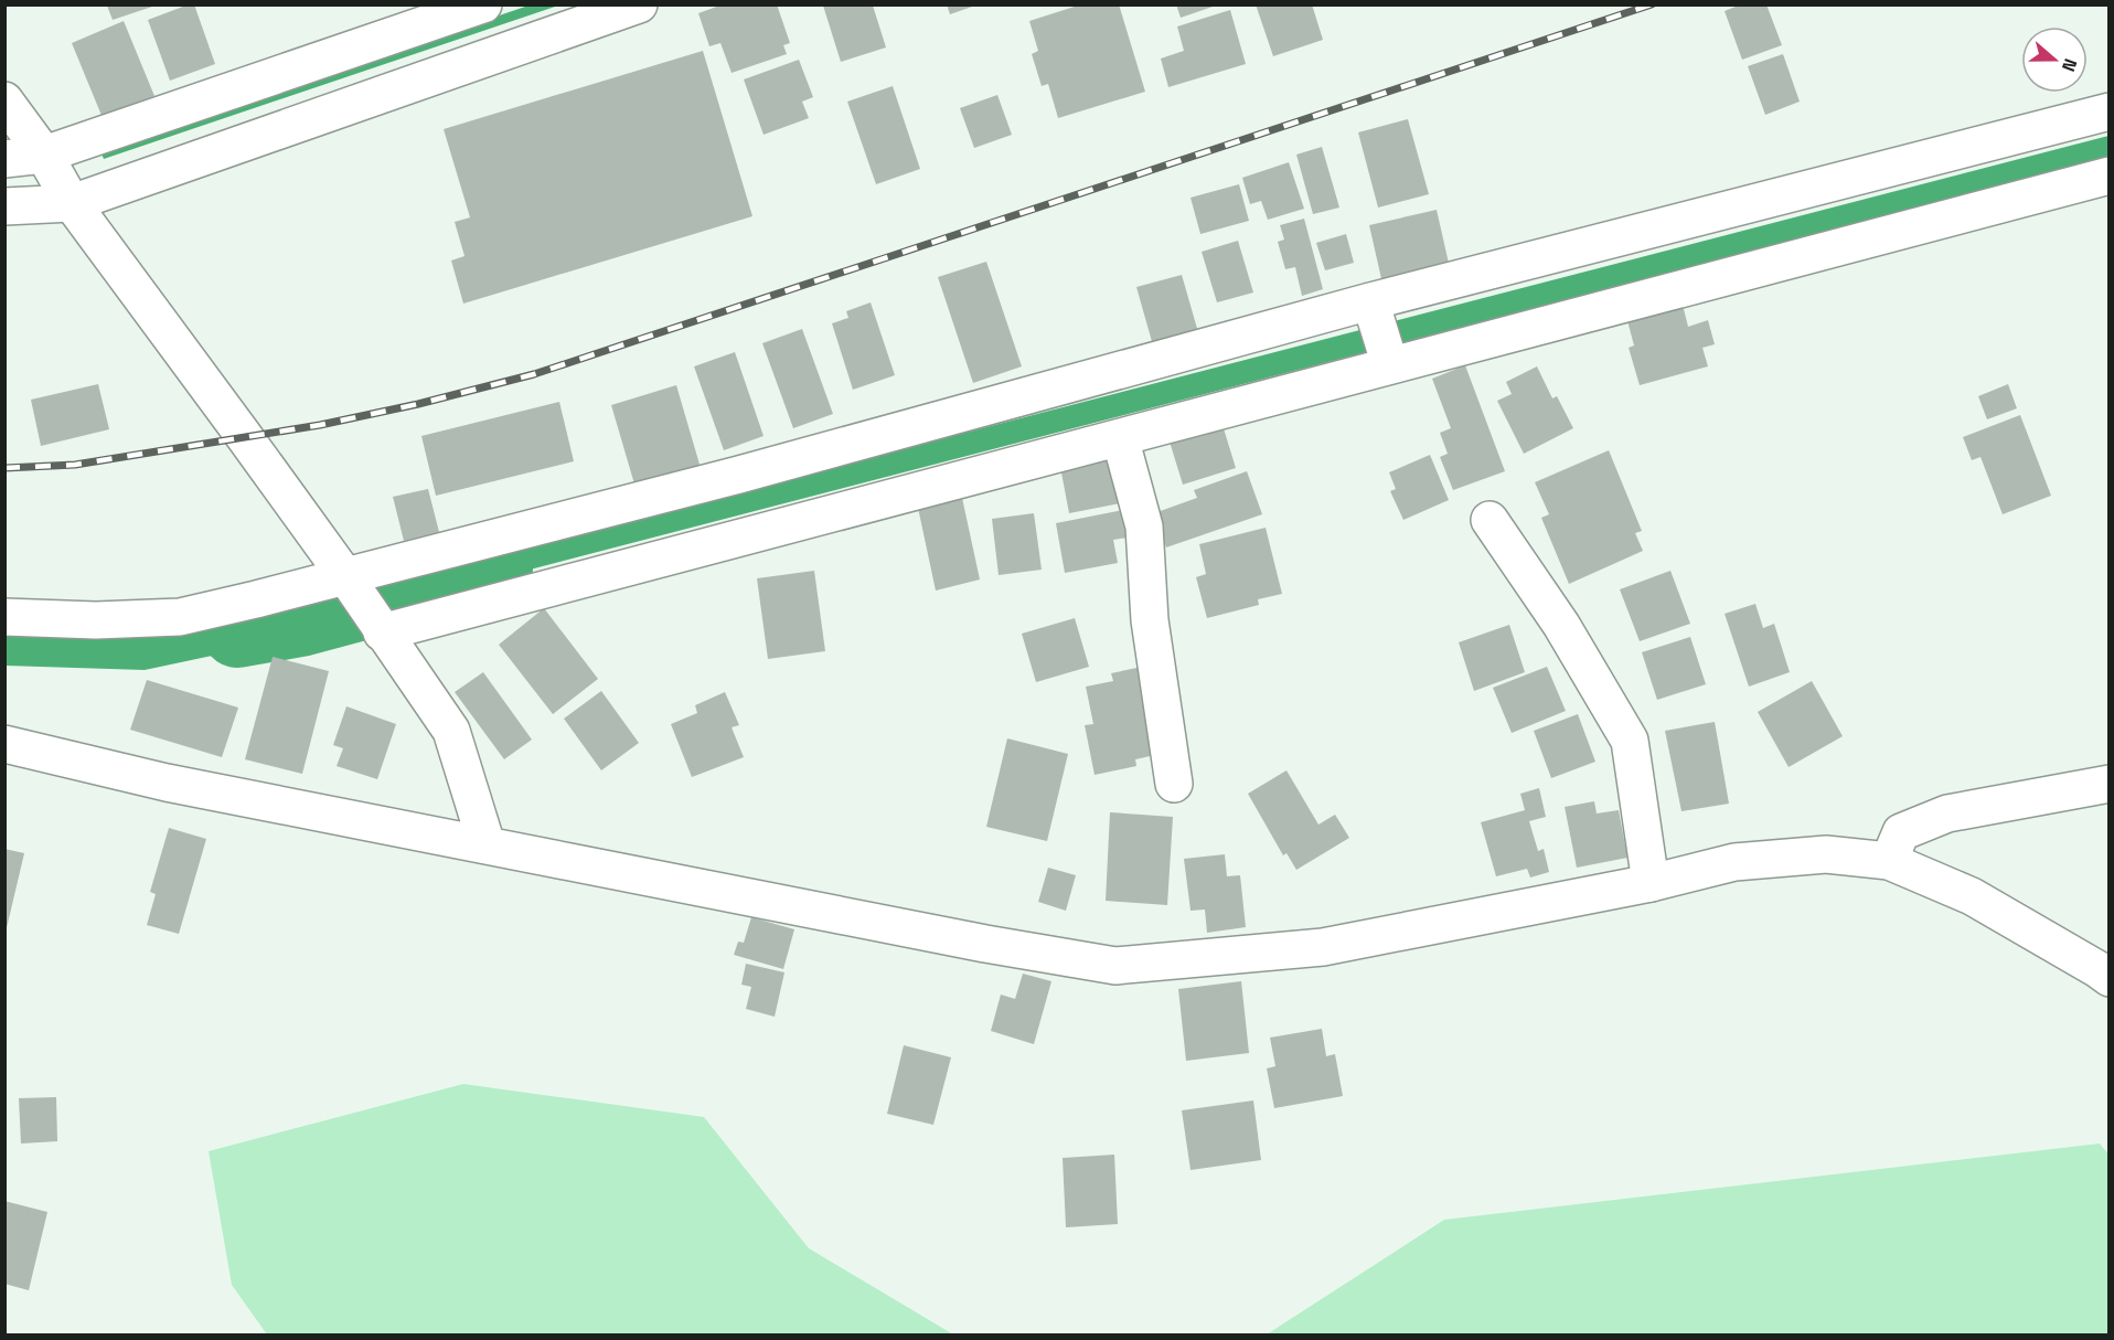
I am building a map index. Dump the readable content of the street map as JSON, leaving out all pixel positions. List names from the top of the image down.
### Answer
{
  "north": "right"
}
